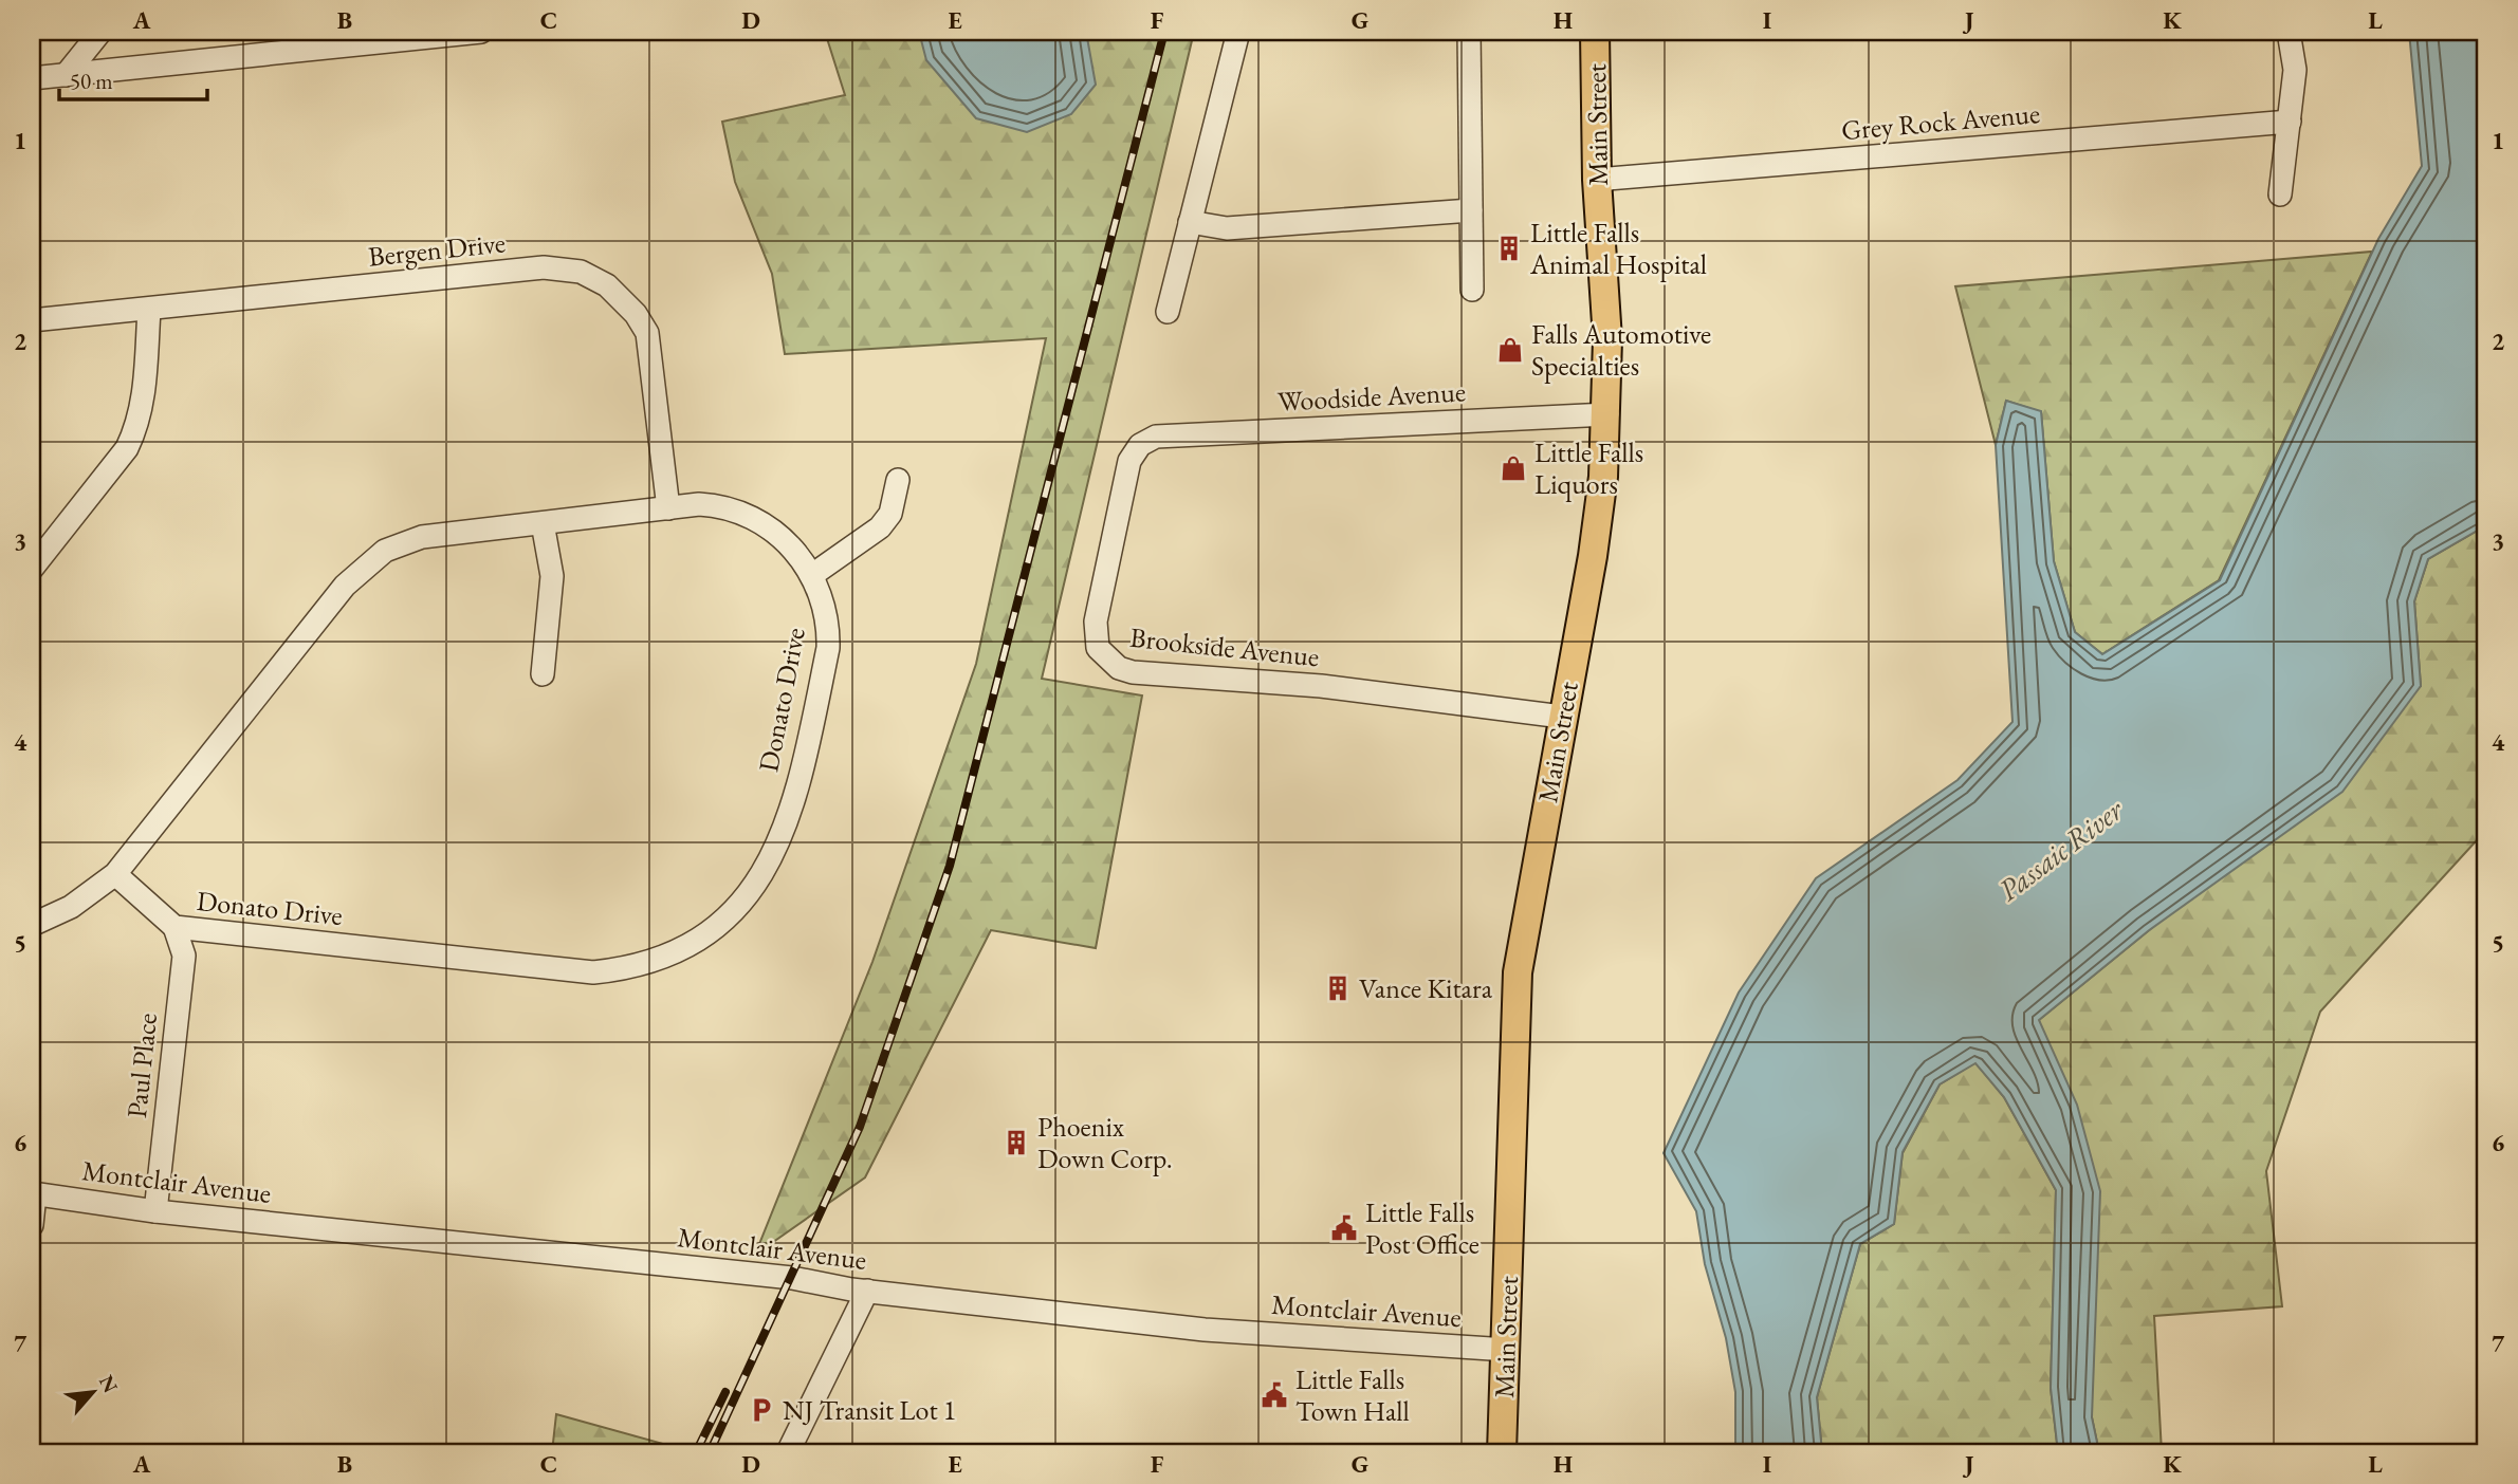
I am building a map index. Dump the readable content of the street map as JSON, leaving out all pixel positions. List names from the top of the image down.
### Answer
{
  "streets": {
    "main road": ["Main Street"],
    "street": [
      "Grey Rock Avenue",
      "Bergen Drive",
      "Woodside Avenue",
      "Brookside Avenue",
      "Donato Drive",
      "Paul Place",
      "Montclair Avenue"
    ]
  },
  "crossings": [
    ["Grey Rock Avenue", "Main Street"],
    ["Main Street", "Woodside Avenue"],
    ["Main Street", "Brookside Avenue"],
    ["Main Street", "Montclair Avenue"],
    ["Bergen Drive", "Donato Drive"],
    ["Woodside Avenue", "Brookside Avenue"],
    ["Donato Drive", "Paul Place"],
    ["Paul Place", "Montclair Avenue"]
  ],
  "water": ["Passaic River"],
  "places": {
    "building": ["Little Falls Animal Hospital", "Vance Kitara", "Phoenix Down Corp."],
    "shop": ["Falls Automotive Specialties", "Little Falls Liquors"],
    "public building": ["Little Falls Post Office", "Little Falls Town Hall"],
    "parking": ["NJ Transit Lot 1"]
  },
  "scale_bar": "50 m",
  "north": "top right",
  "grid": {
    "columns": [
      "A",
      "B",
      "C",
      "D",
      "E",
      "F",
      "G",
      "H",
      "I",
      "J",
      "K",
      "L"
    ],
    "rows": [
      "1",
      "2",
      "3",
      "4",
      "5",
      "6",
      "7"
    ]
  }
}
